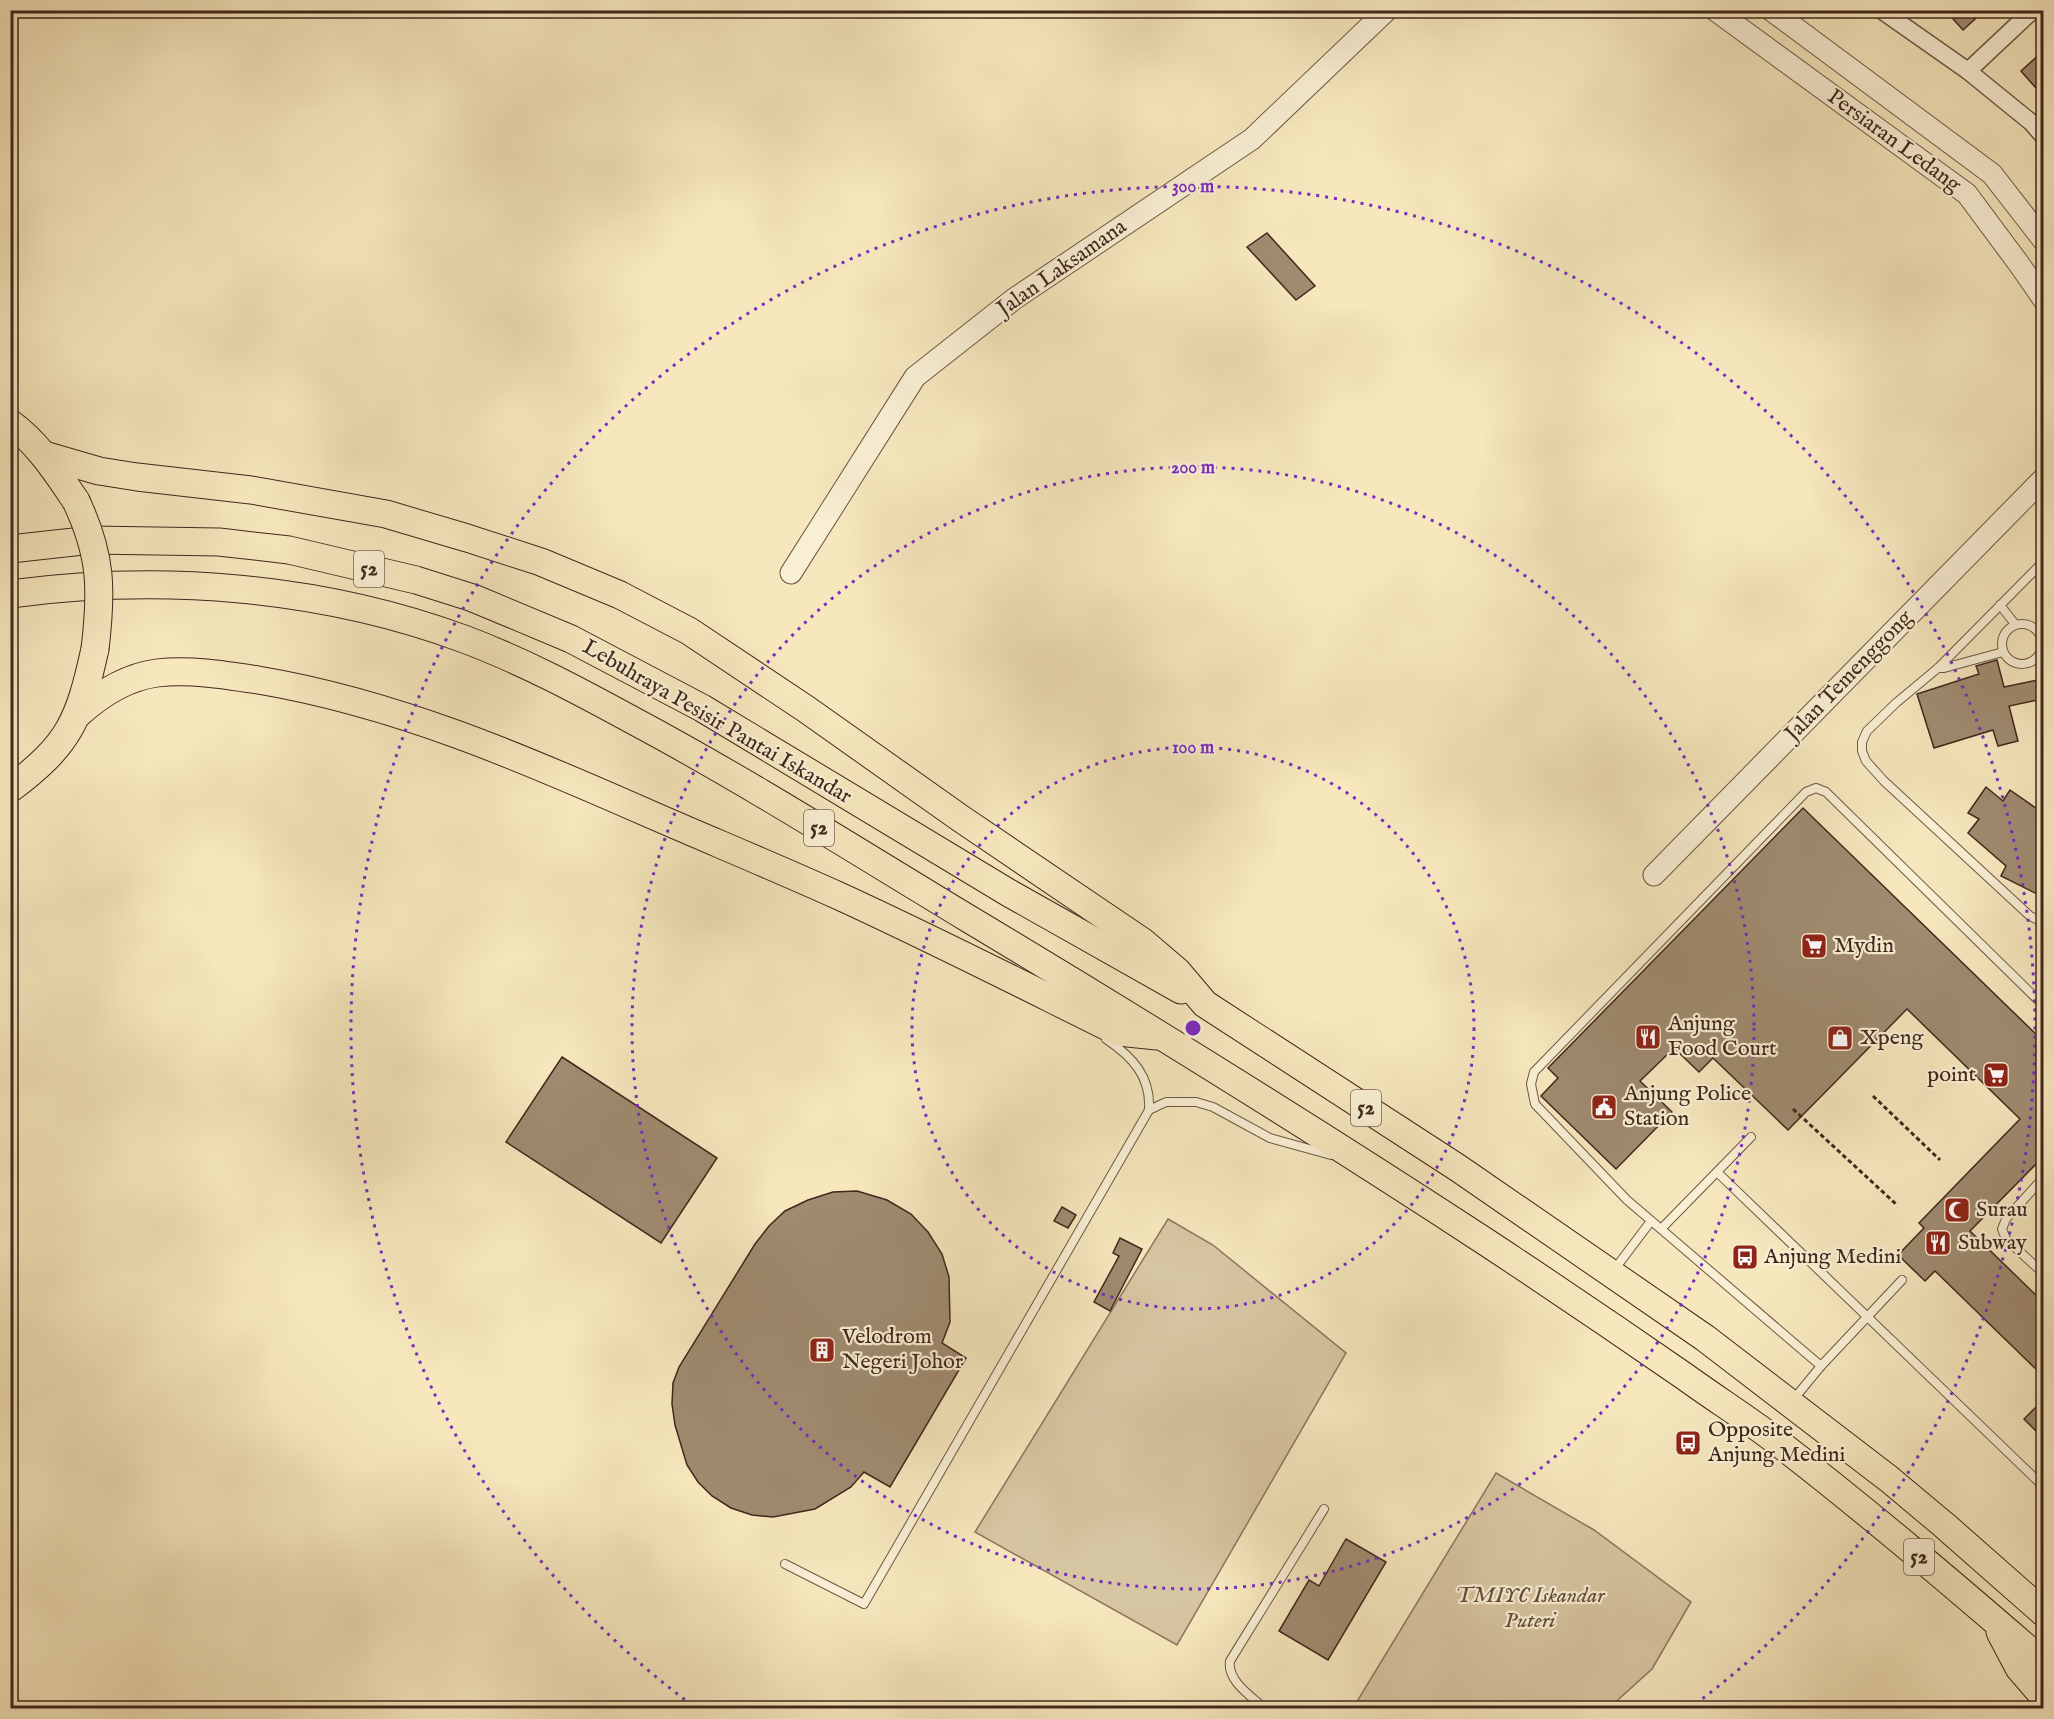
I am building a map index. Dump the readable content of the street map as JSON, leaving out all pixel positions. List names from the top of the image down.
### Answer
{
  "streets": {
    "highway": ["52", "Lebuhraya Pesisir Pantai Iskandar"],
    "street": ["Persiaran Ledang", "Jalan Laksamana", "Jalan Temenggong"]
  },
  "crossings": [
    ["52", "Lebuhraya Pesisir Pantai Iskandar"]
  ],
  "parks": ["TMIYC Iskandar Puteri"],
  "places": {
    "supermarket": ["Mydin", "point"],
    "restaurant": ["Anjung Food Court", "Subway"],
    "shop": ["Xpeng"],
    "public building": ["Anjung Police Station"],
    "mosque": ["Surau"],
    "bus stop": ["Anjung Medini", "Opposite Anjung Medini"],
    "building": ["Velodrom Negeri Johor"]
  },
  "rings": ["300 m", "200 m", "100 m"]
}
